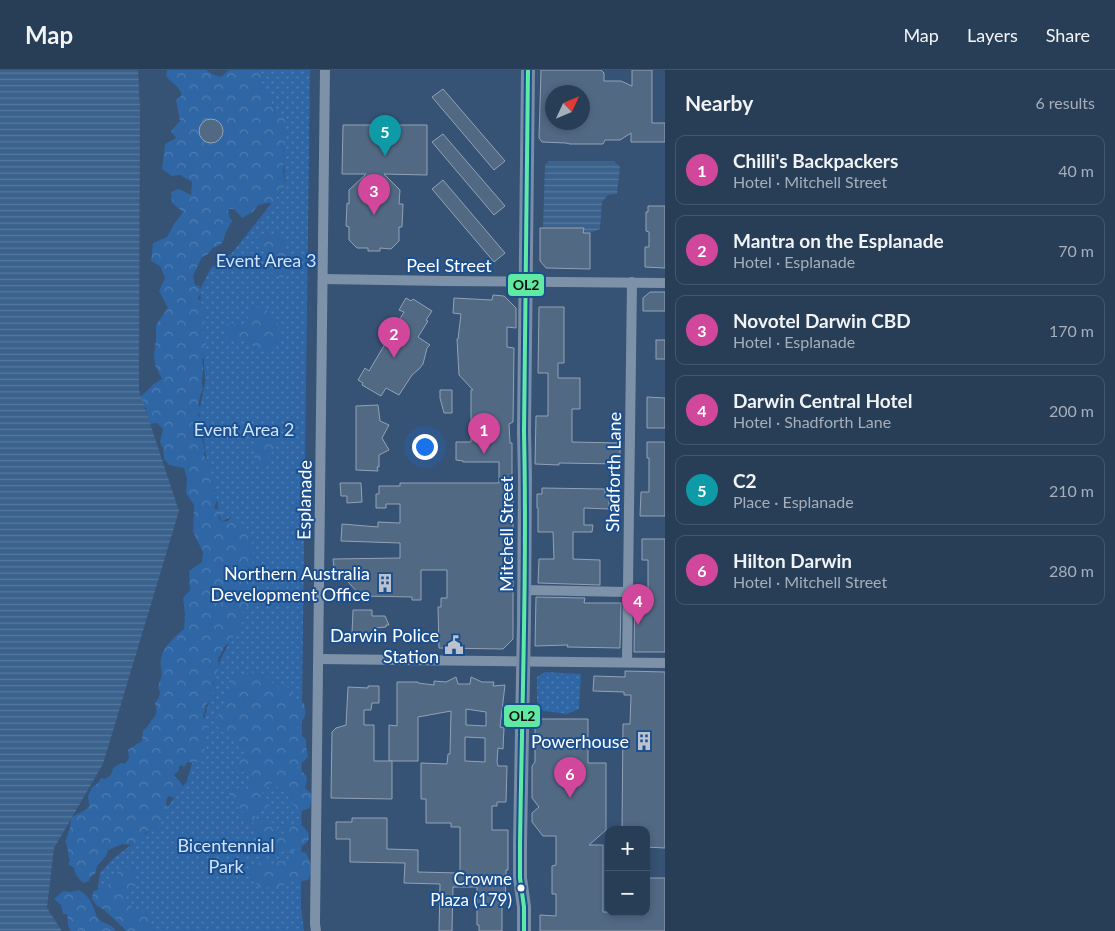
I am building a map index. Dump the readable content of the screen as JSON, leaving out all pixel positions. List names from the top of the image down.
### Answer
{
  "streets": {
    "street": [
      "Peel Street",
      "Shadforth Lane",
      "Esplanade",
      "Mitchell Street"
    ]
  },
  "crossings": [
    ["Peel Street", "Shadforth Lane"],
    ["Peel Street", "Esplanade"],
    ["Peel Street", "Mitchell Street"]
  ],
  "parks": ["Event Area 3", "Event Area 2", "Bicentennial Park"],
  "places": {
    "building": ["Northern Australia Development Office", "Powerhouse"],
    "public building": ["Darwin Police Station"],
    "other": ["Crowne Plaza (179)"]
  },
  "lines": ["transit line OL2"],
  "north": "top right",
  "page": {
    "header": "Map",
    "nav": ["Map", "Layers", "Share"],
    "heading": ["Nearby", "6 results"],
    "pins": [
      "5",
      "3",
      "2",
      "1",
      "4",
      "6"
    ],
    "list": [
      {
        "mark": "1",
        "name": "Chilli's Backpackers",
        "note": "Hotel · Mitchell Street",
        "value": "40 m"
      },
      {
        "mark": "2",
        "name": "Mantra on the Esplanade",
        "note": "Hotel · Esplanade",
        "value": "70 m"
      },
      {
        "mark": "3",
        "name": "Novotel Darwin CBD",
        "note": "Hotel · Esplanade",
        "value": "170 m"
      },
      {
        "mark": "4",
        "name": "Darwin Central Hotel",
        "note": "Hotel · Shadforth Lane",
        "value": "200 m"
      },
      {
        "mark": "5",
        "name": "C2",
        "note": "Place · Esplanade",
        "value": "210 m"
      },
      {
        "mark": "6",
        "name": "Hilton Darwin",
        "note": "Hotel · Mitchell Street",
        "value": "280 m"
      }
    ],
    "map_buttons": ["+", "−"]
  }
}
